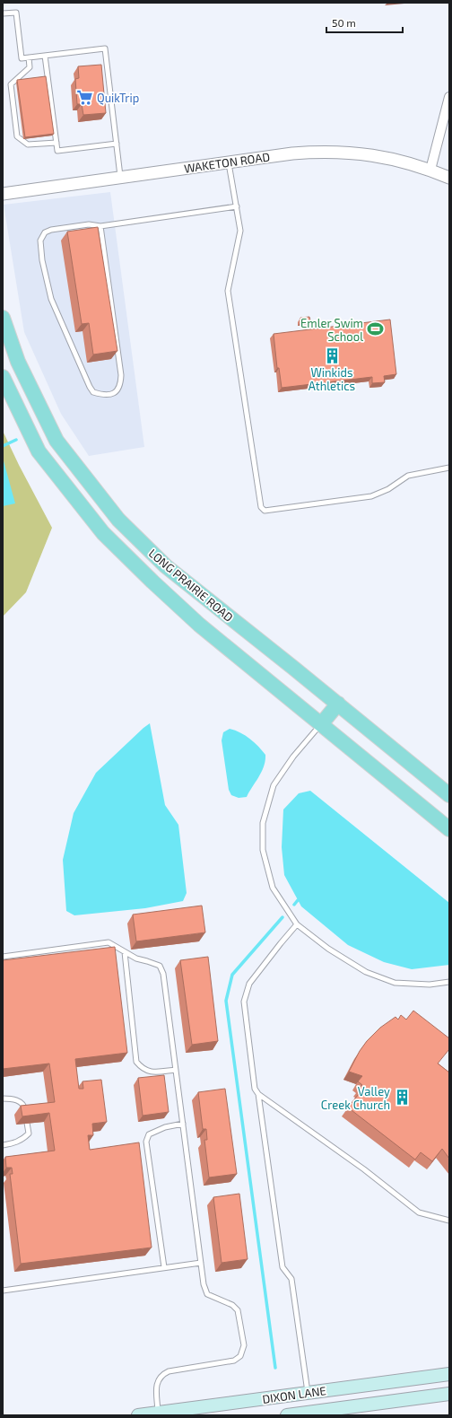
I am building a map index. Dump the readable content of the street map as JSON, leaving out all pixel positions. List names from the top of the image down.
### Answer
{
  "streets": {
    "main road": ["LONG PRAIRIE ROAD", "DIXON LANE"],
    "street": ["WAKETON ROAD"]
  },
  "places": {
    "supermarket": ["QuikTrip"],
    "sports": ["Emler Swim School"],
    "building": ["Winkids Athletics", "Valley Creek Church"]
  },
  "scale_bar": "50 m"
}
